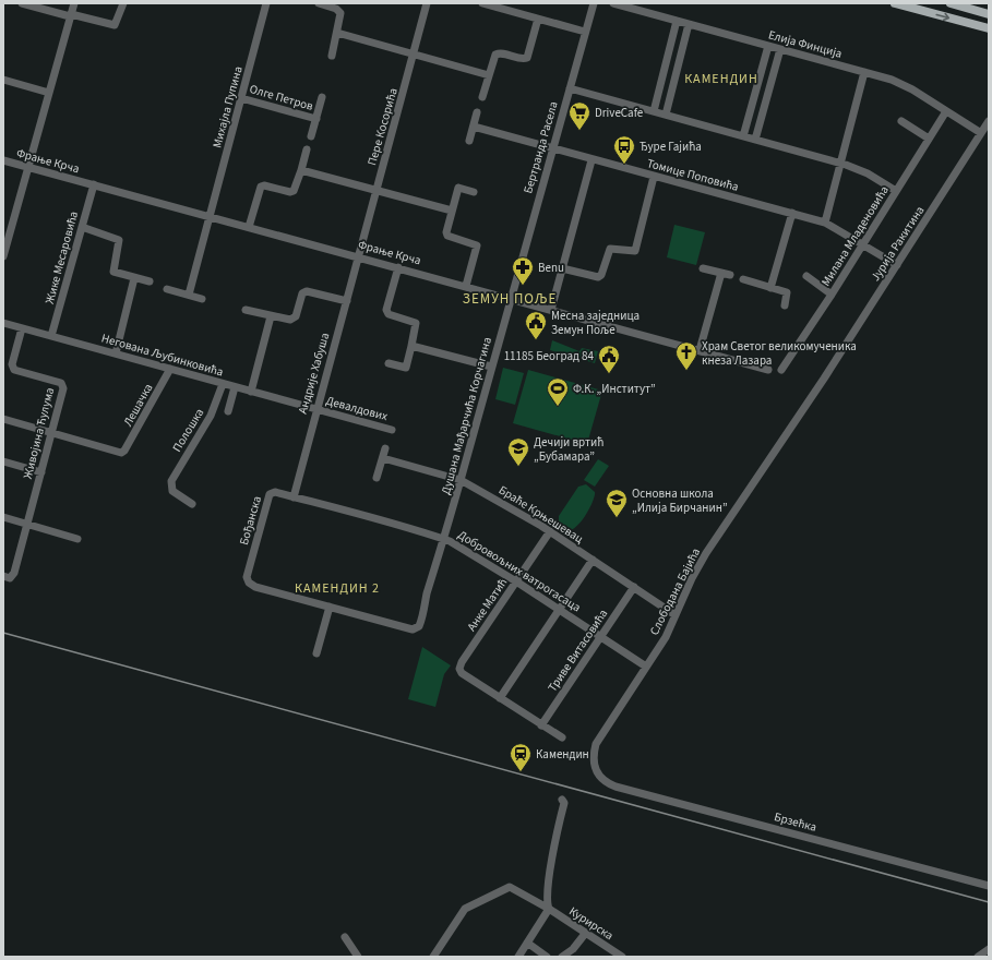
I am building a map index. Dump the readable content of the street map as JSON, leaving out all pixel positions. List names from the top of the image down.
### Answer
{
  "streets": {
    "street": [
      "Елија Финција",
      "Олге Петров",
      "Михајла Пупина",
      "Пере Косорића",
      "Бертранда Расела",
      "Фрање Крча",
      "Томице Поповића",
      "Милана Младеновића",
      "Јурија Ракитина",
      "Жике Месаровића",
      "Негована Љубинковића",
      "Андрије Хабуша",
      "Лешачка",
      "Девалдових",
      "Душана Мађарчића Корчагина",
      "Полошка",
      "Живојина Ћулума",
      "Браће Крњешевац",
      "Бођанска",
      "Добровољних ватрогасаца",
      "Слободана Бајића",
      "Анке Матић",
      "Триве Витасовића",
      "Брзећка",
      "Курирска"
    ]
  },
  "crossings": [
    ["Елија Финција", "Милана Младеновића"],
    ["Елија Финција", "Јурија Ракитина"],
    ["Олге Петров", "Михајла Пупина"],
    ["Михајла Пупина", "Фрање Крча"],
    ["Пере Косорића", "Фрање Крча"],
    ["Пере Косорића", "Андрије Хабуша"],
    ["Бертранда Расела", "Фрање Крча"],
    ["Бертранда Расела", "Томице Поповића"],
    ["Бертранда Расела", "Душана Мађарчића Корчагина"],
    ["Фрање Крча", "Жике Месаровића"],
    ["Фрање Крча", "Андрије Хабуша"],
    ["Фрање Крча", "Душана Мађарчића Корчагина"],
    ["Томице Поповића", "Милана Младеновића"],
    ["Томице Поповића", "Јурија Ракитина"],
    ["Јурија Ракитина", "Слободана Бајића"],
    ["Жике Месаровића", "Негована Љубинковића"],
    ["Негована Љубинковића", "Андрије Хабуша"],
    ["Негована Љубинковића", "Лешачка"],
    ["Негована Љубинковића", "Девалдових"],
    ["Негована Љубинковића", "Полошка"],
    ["Негована Љубинковића", "Живојина Ћулума"],
    ["Андрије Хабуша", "Девалдових"],
    ["Андрије Хабуша", "Бођанска"],
    ["Андрије Хабуша", "Добровољних ватрогасаца"],
    ["Лешачка", "Живојина Ћулума"],
    ["Душана Мађарчића Корчагина", "Браће Крњешевац"],
    ["Душана Мађарчића Корчагина", "Бођанска"],
    ["Душана Мађарчића Корчагина", "Добровољних ватрогасаца"],
    ["Браће Крњешевац", "Слободана Бајића"],
    ["Браће Крњешевац", "Анке Матић"],
    ["Браће Крњешевац", "Триве Витасовића"],
    ["Бођанска", "Добровољних ватрогасаца"],
    ["Добровољних ватрогасаца", "Слободана Бајића"],
    ["Добровољних ватрогасаца", "Анке Матић"],
    ["Добровољних ватрогасаца", "Триве Витасовића"],
    ["Слободана Бајића", "Брзећка"]
  ],
  "districts": ["КАМЕНДИН", "ЗЕМУН ПОЉЕ", "КАМЕНДИН 2"],
  "places": {
    "supermarket": ["DriveCafe"],
    "bus stop": ["Ђуре Гајића"],
    "pharmacy": ["Benu"],
    "public building": ["Месна заједница Земун Поље", "11185 Београд 84"],
    "church": ["Храм Светог великомученика кнеза Лазара"],
    "sports": ["Ф.К. „Институт”"],
    "school or university": ["Дечији вртић „Бубамара”", "Основна школа „Илија Бирчанин”"],
    "station": ["Камендин"]
  }
}
